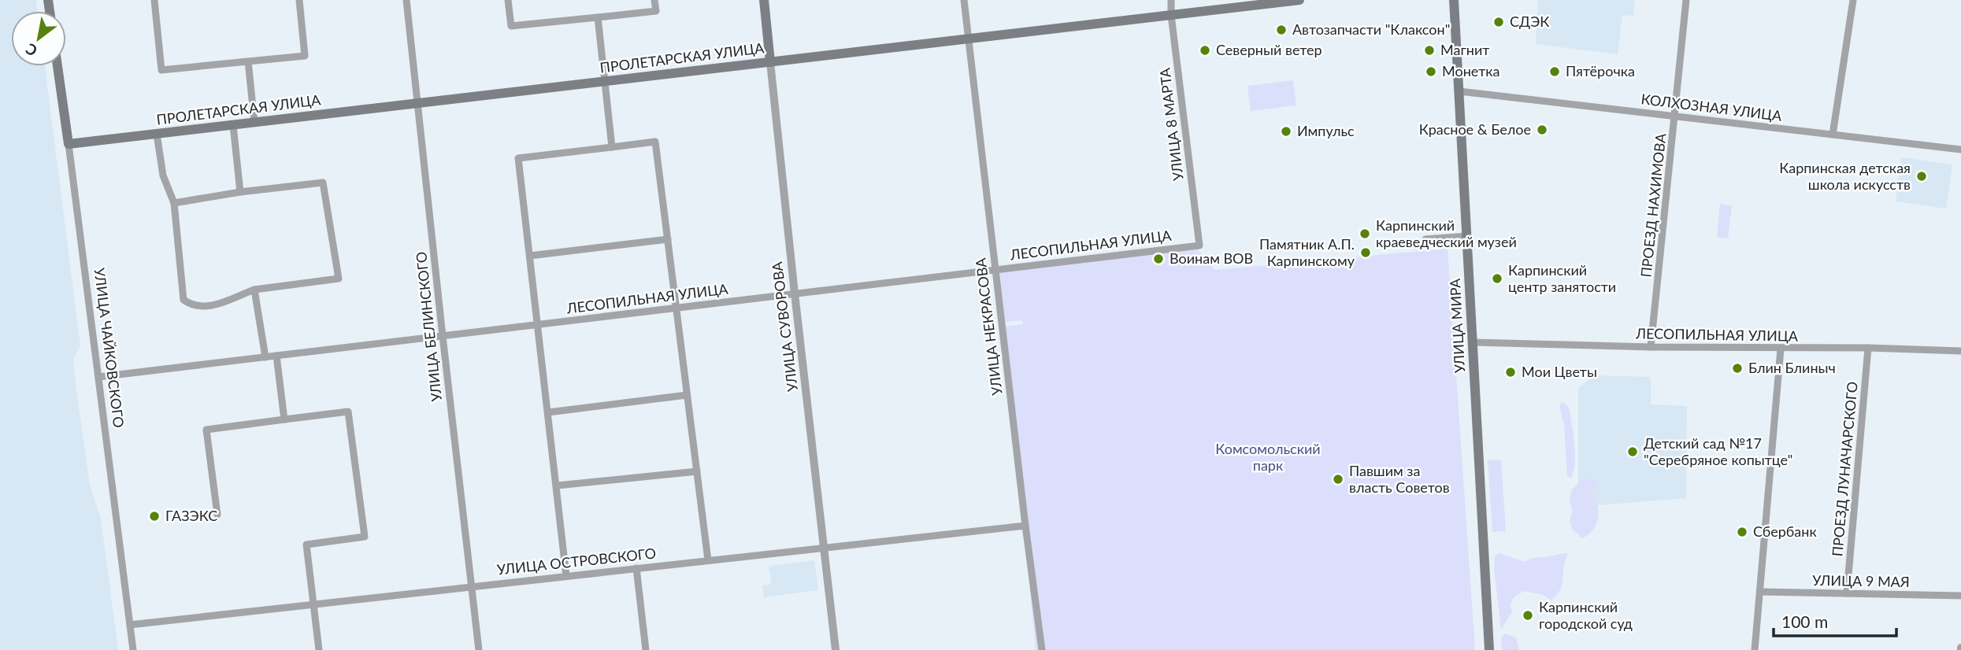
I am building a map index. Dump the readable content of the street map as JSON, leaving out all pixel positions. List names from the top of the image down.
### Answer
{
  "streets": {
    "main road": [
      "ПРОЛЕТАРСКАЯ УЛИЦА",
      "УЛИЦА МИРА",
      "УЛИЦА СУВОРОВА",
      "УЛИЦА ЧАЙКОВСКОГО"
    ],
    "street": [
      "КОЛХОЗНАЯ УЛИЦА",
      "УЛИЦА 8 МАРТА",
      "ПРОЕЗД НАХИМОВА",
      "ЛЕСОПИЛЬНАЯ УЛИЦА",
      "УЛИЦА БЕЛИНСКОГО",
      "УЛИЦА НЕКРАСОВА",
      "ПРОЕЗД ЛУНАЧАРСКОГО",
      "УЛИЦА ОСТРОВСКОГО",
      "УЛИЦА 9 МАЯ"
    ]
  },
  "crossings": [
    ["ПРОЛЕТАРСКАЯ УЛИЦА", "УЛИЦА 8 МАРТА"],
    ["ПРОЛЕТАРСКАЯ УЛИЦА", "УЛИЦА БЕЛИНСКОГО"],
    ["ПРОЛЕТАРСКАЯ УЛИЦА", "УЛИЦА СУВОРОВА"],
    ["ПРОЛЕТАРСКАЯ УЛИЦА", "УЛИЦА НЕКРАСОВА"],
    ["ПРОЛЕТАРСКАЯ УЛИЦА", "УЛИЦА ЧАЙКОВСКОГО"],
    ["КОЛХОЗНАЯ УЛИЦА", "ПРОЕЗД НАХИМОВА"],
    ["КОЛХОЗНАЯ УЛИЦА", "УЛИЦА МИРА"],
    ["УЛИЦА 8 МАРТА", "ЛЕСОПИЛЬНАЯ УЛИЦА"],
    ["ПРОЕЗД НАХИМОВА", "ЛЕСОПИЛЬНАЯ УЛИЦА"],
    ["ЛЕСОПИЛЬНАЯ УЛИЦА", "УЛИЦА МИРА"],
    ["ЛЕСОПИЛЬНАЯ УЛИЦА", "УЛИЦА БЕЛИНСКОГО"],
    ["ЛЕСОПИЛЬНАЯ УЛИЦА", "УЛИЦА СУВОРОВА"],
    ["ЛЕСОПИЛЬНАЯ УЛИЦА", "УЛИЦА НЕКРАСОВА"],
    ["ЛЕСОПИЛЬНАЯ УЛИЦА", "УЛИЦА ЧАЙКОВСКОГО"],
    ["ЛЕСОПИЛЬНАЯ УЛИЦА", "ПРОЕЗД ЛУНАЧАРСКОГО"],
    ["УЛИЦА БЕЛИНСКОГО", "УЛИЦА ОСТРОВСКОГО"],
    ["УЛИЦА СУВОРОВА", "УЛИЦА ОСТРОВСКОГО"],
    ["УЛИЦА НЕКРАСОВА", "УЛИЦА ОСТРОВСКОГО"],
    ["УЛИЦА ЧАЙКОВСКОГО", "УЛИЦА ОСТРОВСКОГО"],
    ["ПРОЕЗД ЛУНАЧАРСКОГО", "УЛИЦА 9 МАЯ"]
  ],
  "parks": ["Комсомольский парк"],
  "places": [
    "СДЭК",
    "Автозапчасти \"Клаксон\"",
    "Северный ветер",
    "Магнит",
    "Монетка",
    "Пятёрочка",
    "Красное & Белое",
    "Импульс",
    "Карпинская детская школа искусств",
    "Карпинский краеведческий музей",
    "Памятник А.П. Карпинскому",
    "Воинам ВОВ",
    "Карпинский центр занятости",
    "Блин Блиныч",
    "Мои Цветы",
    "Детский сад №17 \"Серебряное копытце\"",
    "Павшим за власть Советов",
    "ГАЗЭКС",
    "Сбербанк",
    "Карпинский городской суд"
  ],
  "scale_bar": "100 m",
  "north": "bottom left"
}
